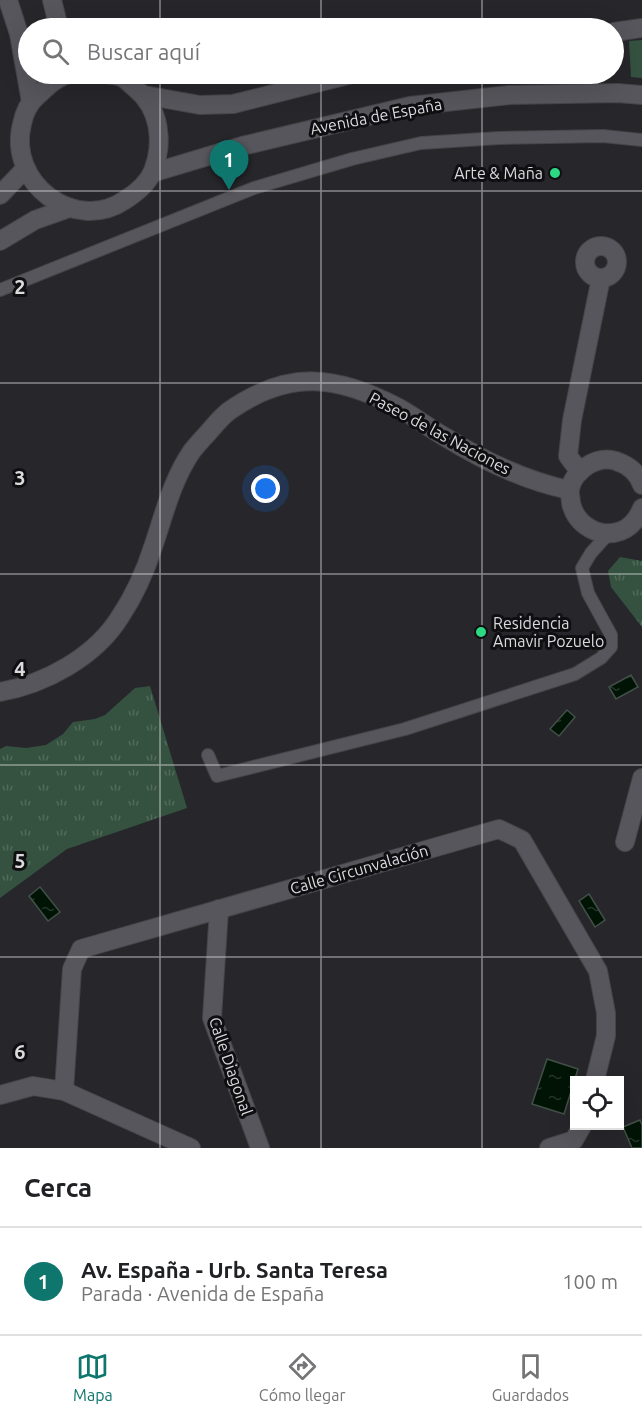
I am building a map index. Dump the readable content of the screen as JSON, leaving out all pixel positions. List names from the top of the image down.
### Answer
{
  "streets": {
    "street": [
      "Avenida de España",
      "Paseo de las Naciones",
      "Calle Circunvalación",
      "Calle Diagonal"
    ]
  },
  "crossings": [
    ["Calle Circunvalación", "Calle Diagonal"]
  ],
  "places": ["Arte & Maña", "Residencia Amavir Pozuelo"],
  "page": {
    "search": "Buscar aquí",
    "pins": "1",
    "heading": "Cerca",
    "list": [
      {
        "mark": "1",
        "name": "Av. España - Urb. Santa Teresa",
        "note": "Parada · Avenida de España",
        "value": "100 m"
      }
    ],
    "nav": ["Mapa", "Cómo llegar", "Guardados"]
  },
  "grid": {
    "rows": [
      "2",
      "3",
      "4",
      "5",
      "6"
    ]
  }
}
